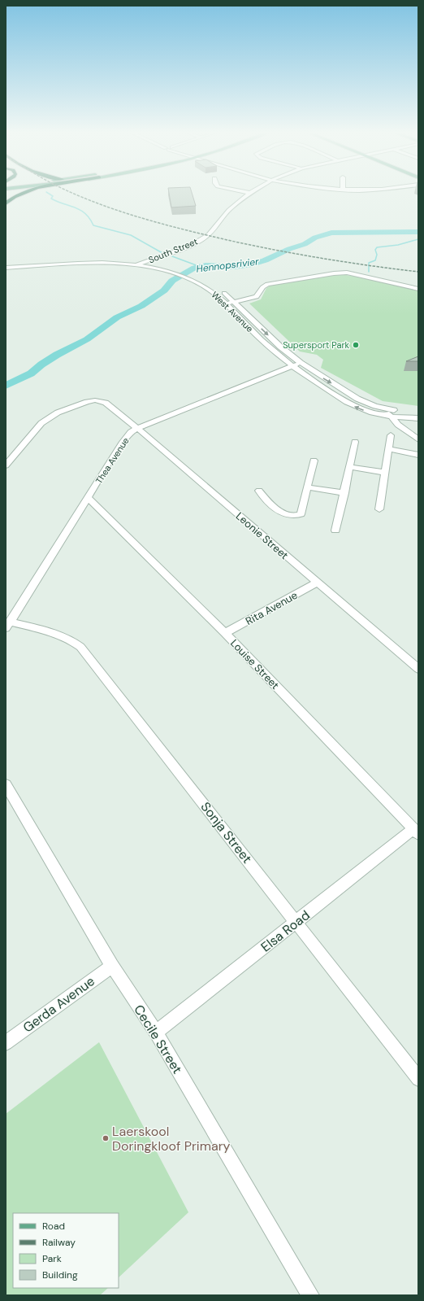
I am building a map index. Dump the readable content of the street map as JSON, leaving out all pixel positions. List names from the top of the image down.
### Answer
{
  "streets": {
    "street": [
      "South Street",
      "West Avenue",
      "Thea Avenue",
      "Leonie Street",
      "Rita Avenue",
      "Louise Street",
      "Sonja Street",
      "Elsa Road",
      "Gerda Avenue",
      "Cecile Street"
    ]
  },
  "crossings": [
    ["South Street", "West Avenue"],
    ["West Avenue", "Thea Avenue"],
    ["Thea Avenue", "Leonie Street"],
    ["Thea Avenue", "Louise Street"],
    ["Thea Avenue", "Sonja Street"],
    ["Leonie Street", "Rita Avenue"],
    ["Rita Avenue", "Louise Street"],
    ["Louise Street", "Elsa Road"],
    ["Sonja Street", "Elsa Road"],
    ["Elsa Road", "Cecile Street"],
    ["Gerda Avenue", "Cecile Street"]
  ],
  "water": ["Hennopsrivier"],
  "places": ["Supersport Park", "Laerskool Doringkloof Primary"],
  "legend": [
    "Road",
    "Railway",
    "Park",
    "Building"
  ]
}
